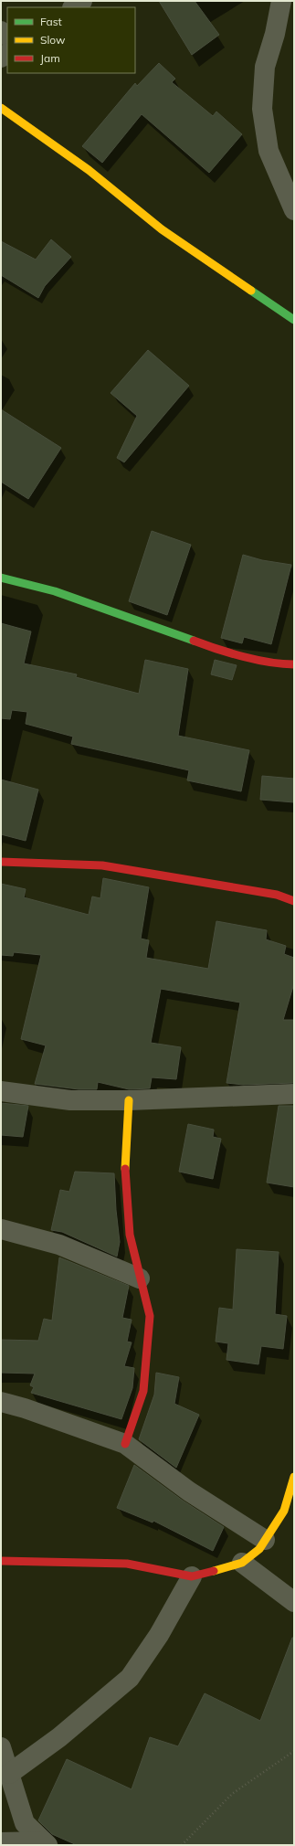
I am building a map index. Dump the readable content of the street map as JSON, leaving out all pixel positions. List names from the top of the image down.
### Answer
{
  "legend": ["Fast", "Slow", "Jam"]
}
